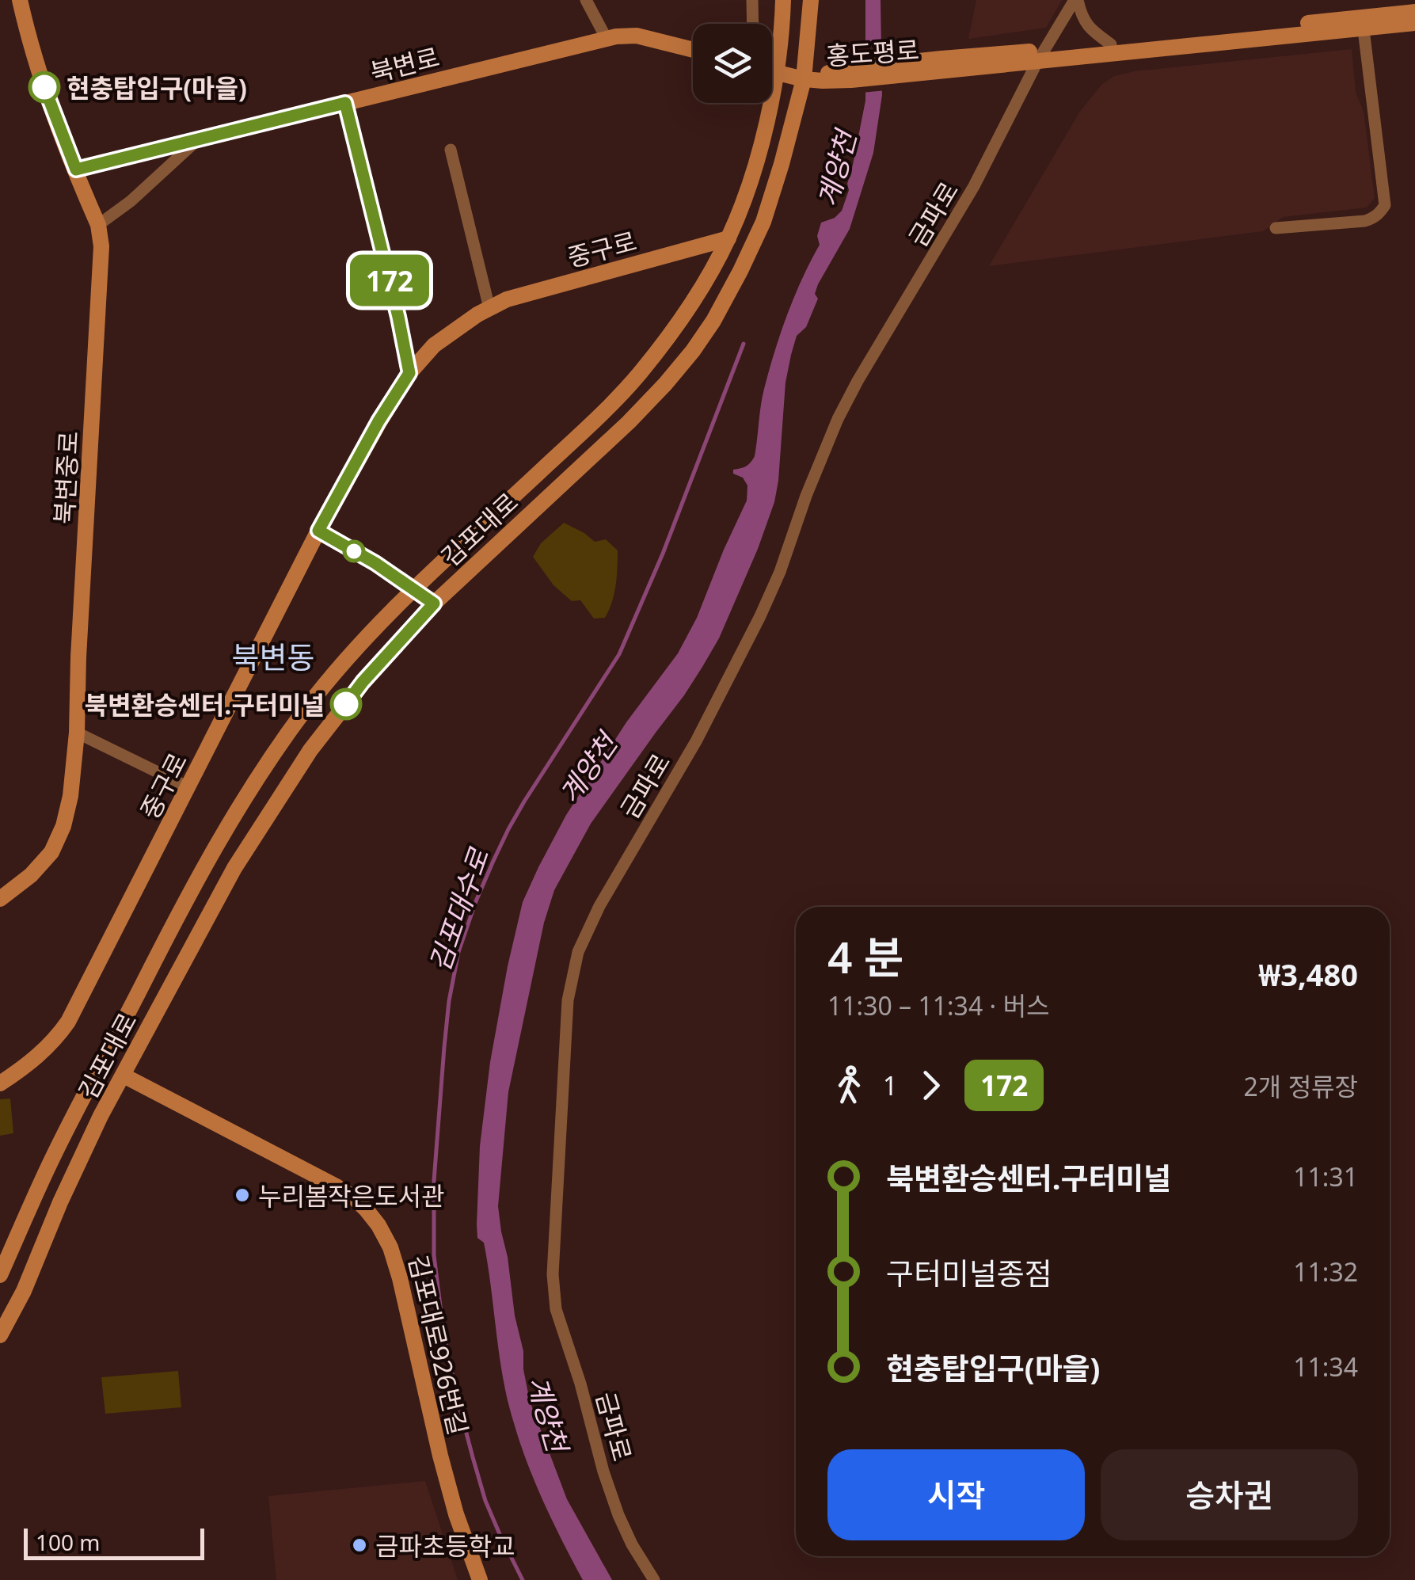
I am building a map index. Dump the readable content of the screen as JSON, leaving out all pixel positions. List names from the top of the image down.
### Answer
{
  "streets": {
    "street": [
      "홍도평로",
      "북변로",
      "금파로",
      "중구로",
      "북변중로",
      "김포대로",
      "김포대로926번길"
    ]
  },
  "crossings": [
    ["홍도평로", "금파로"],
    ["홍도평로", "김포대로"],
    ["북변로", "북변중로"],
    ["중구로", "김포대로"],
    ["김포대로", "김포대로926번길"]
  ],
  "districts": ["북변동"],
  "water": ["계양천", "김포대수로"],
  "places": [
    "현충탑입구(마을)",
    "북변환승센터.구터미널",
    "누리봄작은도서관",
    "금파초등학교"
  ],
  "lines": ["bus line 172"],
  "scale_bar": "100 m",
  "page": {
    "on_map": "172",
    "heading": ["4 분", "11:30 – 11:34 · 버스", "₩3,480"],
    "legs": ["1", "172", "2개 정류장"],
    "list": [
      {
        "name": "북변환승센터.구터미널",
        "value": "11:31"
      },
      {
        "name": "구터미널종점",
        "value": "11:32"
      },
      {
        "name": "현충탑입구(마을)",
        "value": "11:34"
      }
    ],
    "buttons": ["시작", "승차권"],
    "scale": "100 m"
  }
}
